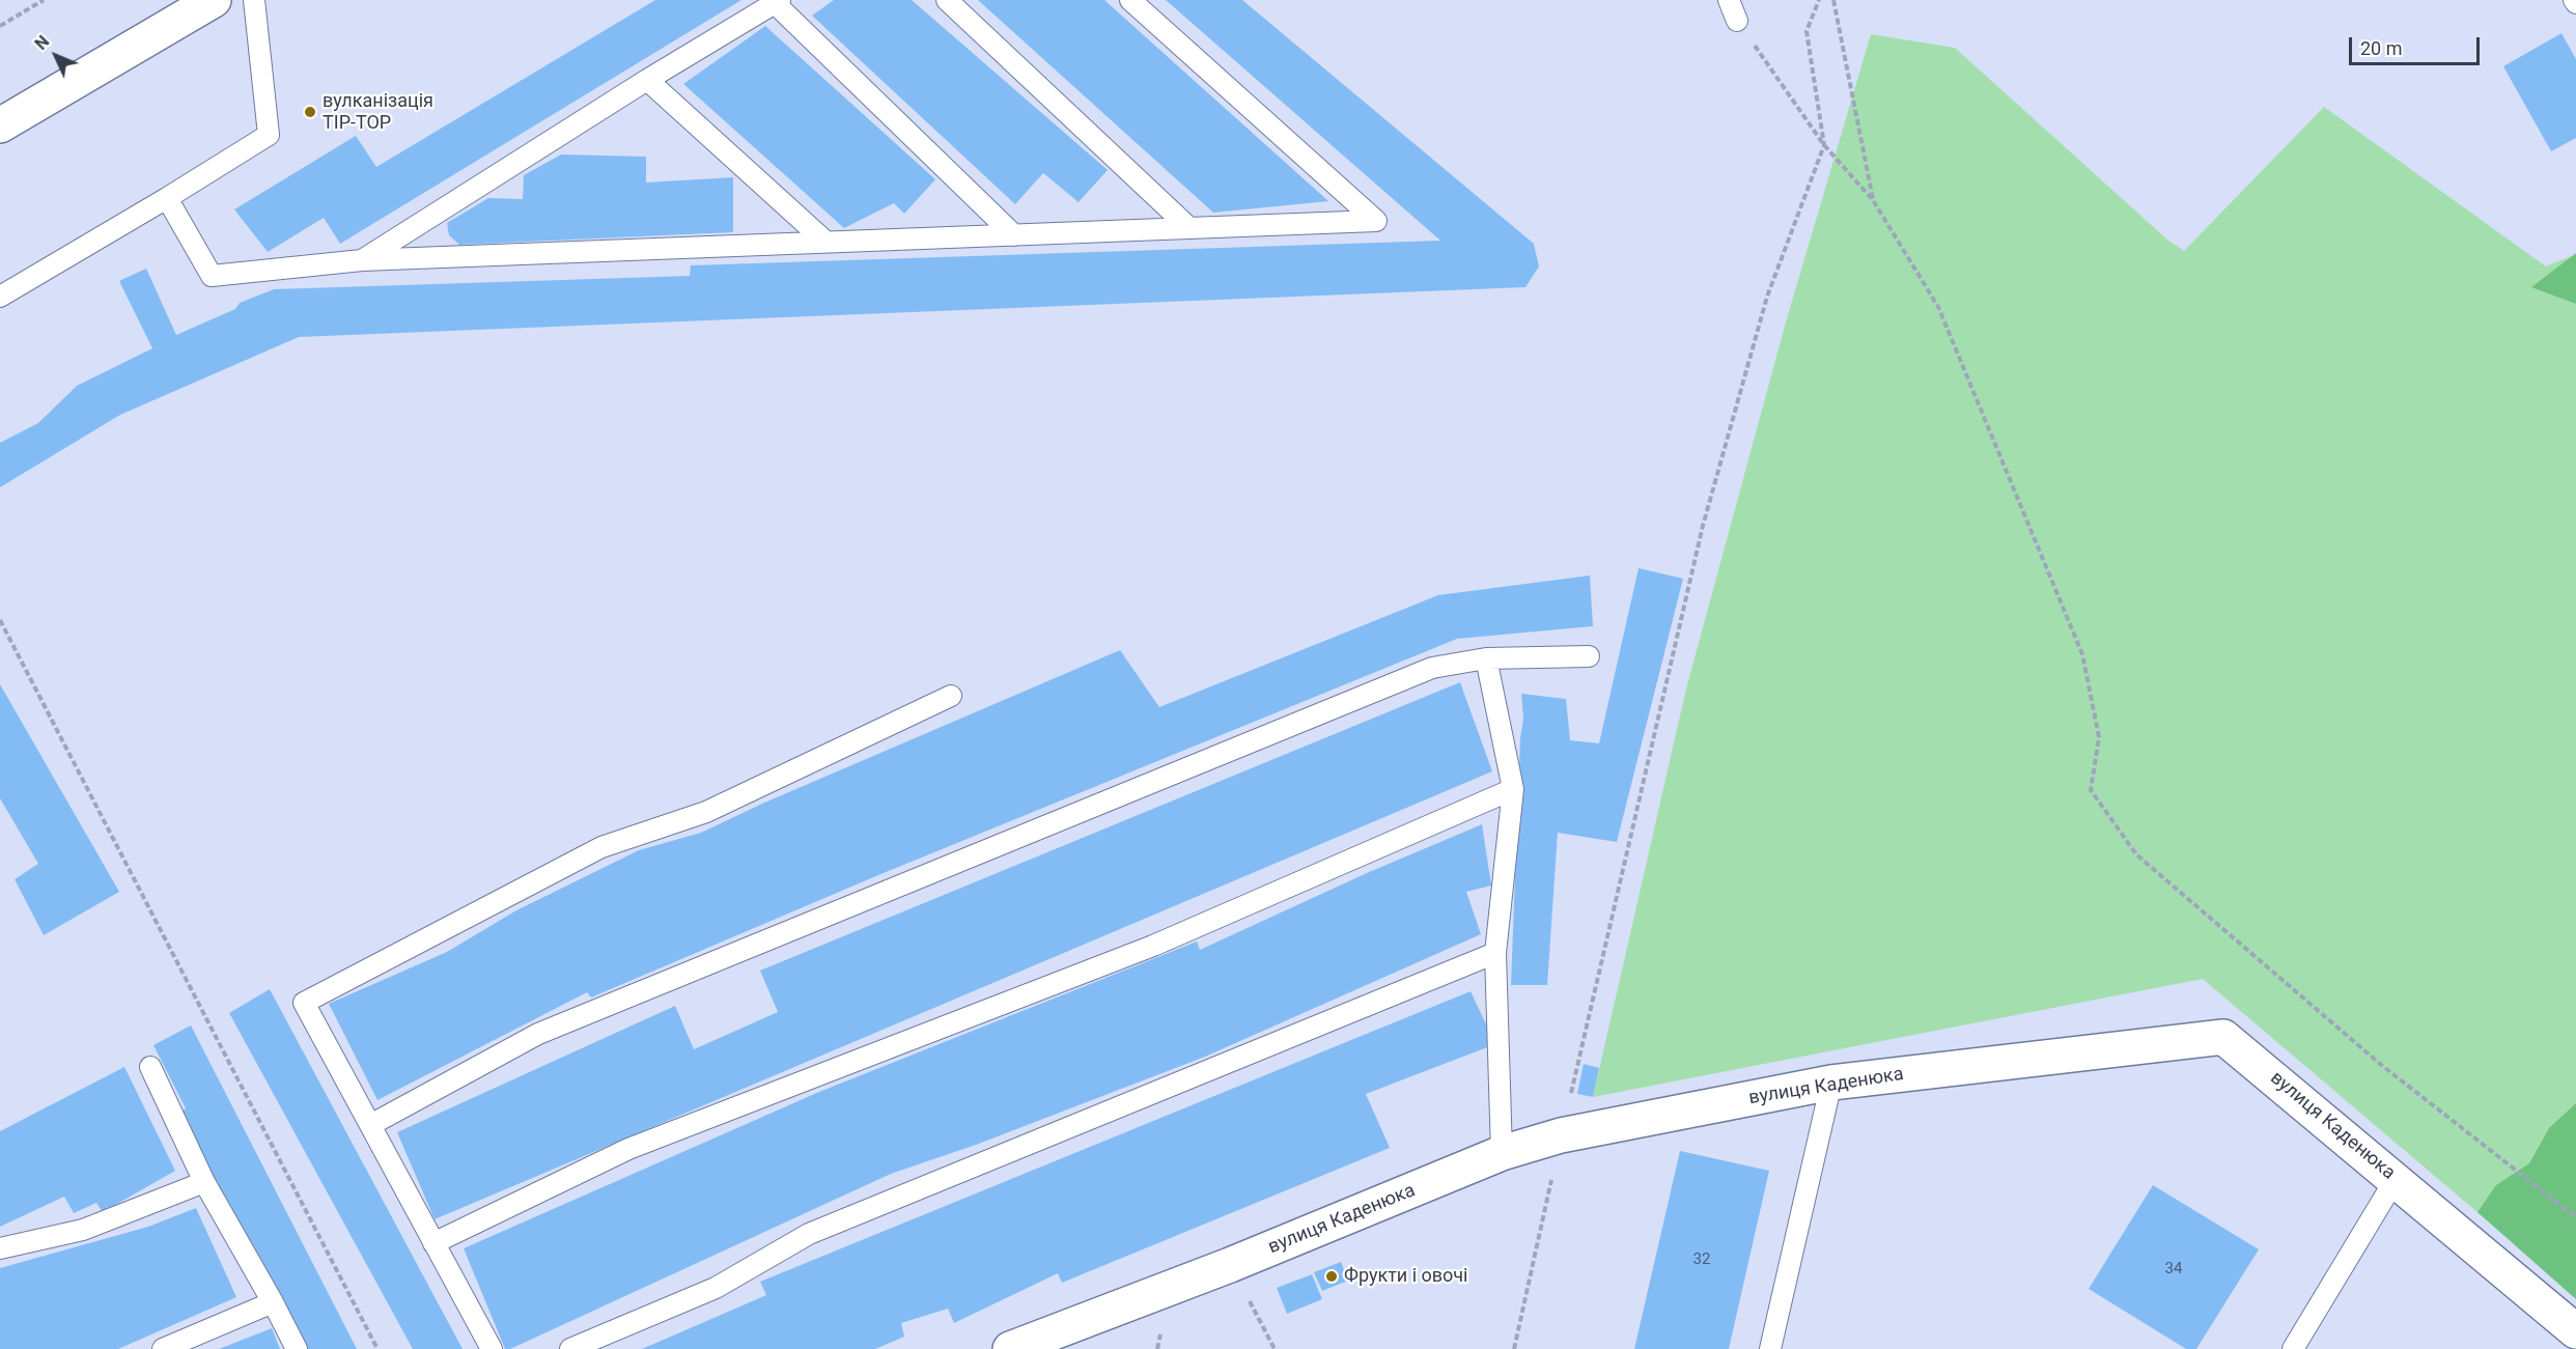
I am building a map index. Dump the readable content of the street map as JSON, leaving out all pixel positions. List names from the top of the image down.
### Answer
{
  "streets": {
    "street": ["вулиця Каденюка"]
  },
  "places": ["вулканізація TIP-TOP", "Фрукти і овочі"],
  "house_numbers": ["32", "34"],
  "scale_bar": "20 m",
  "north": "top left"
}
